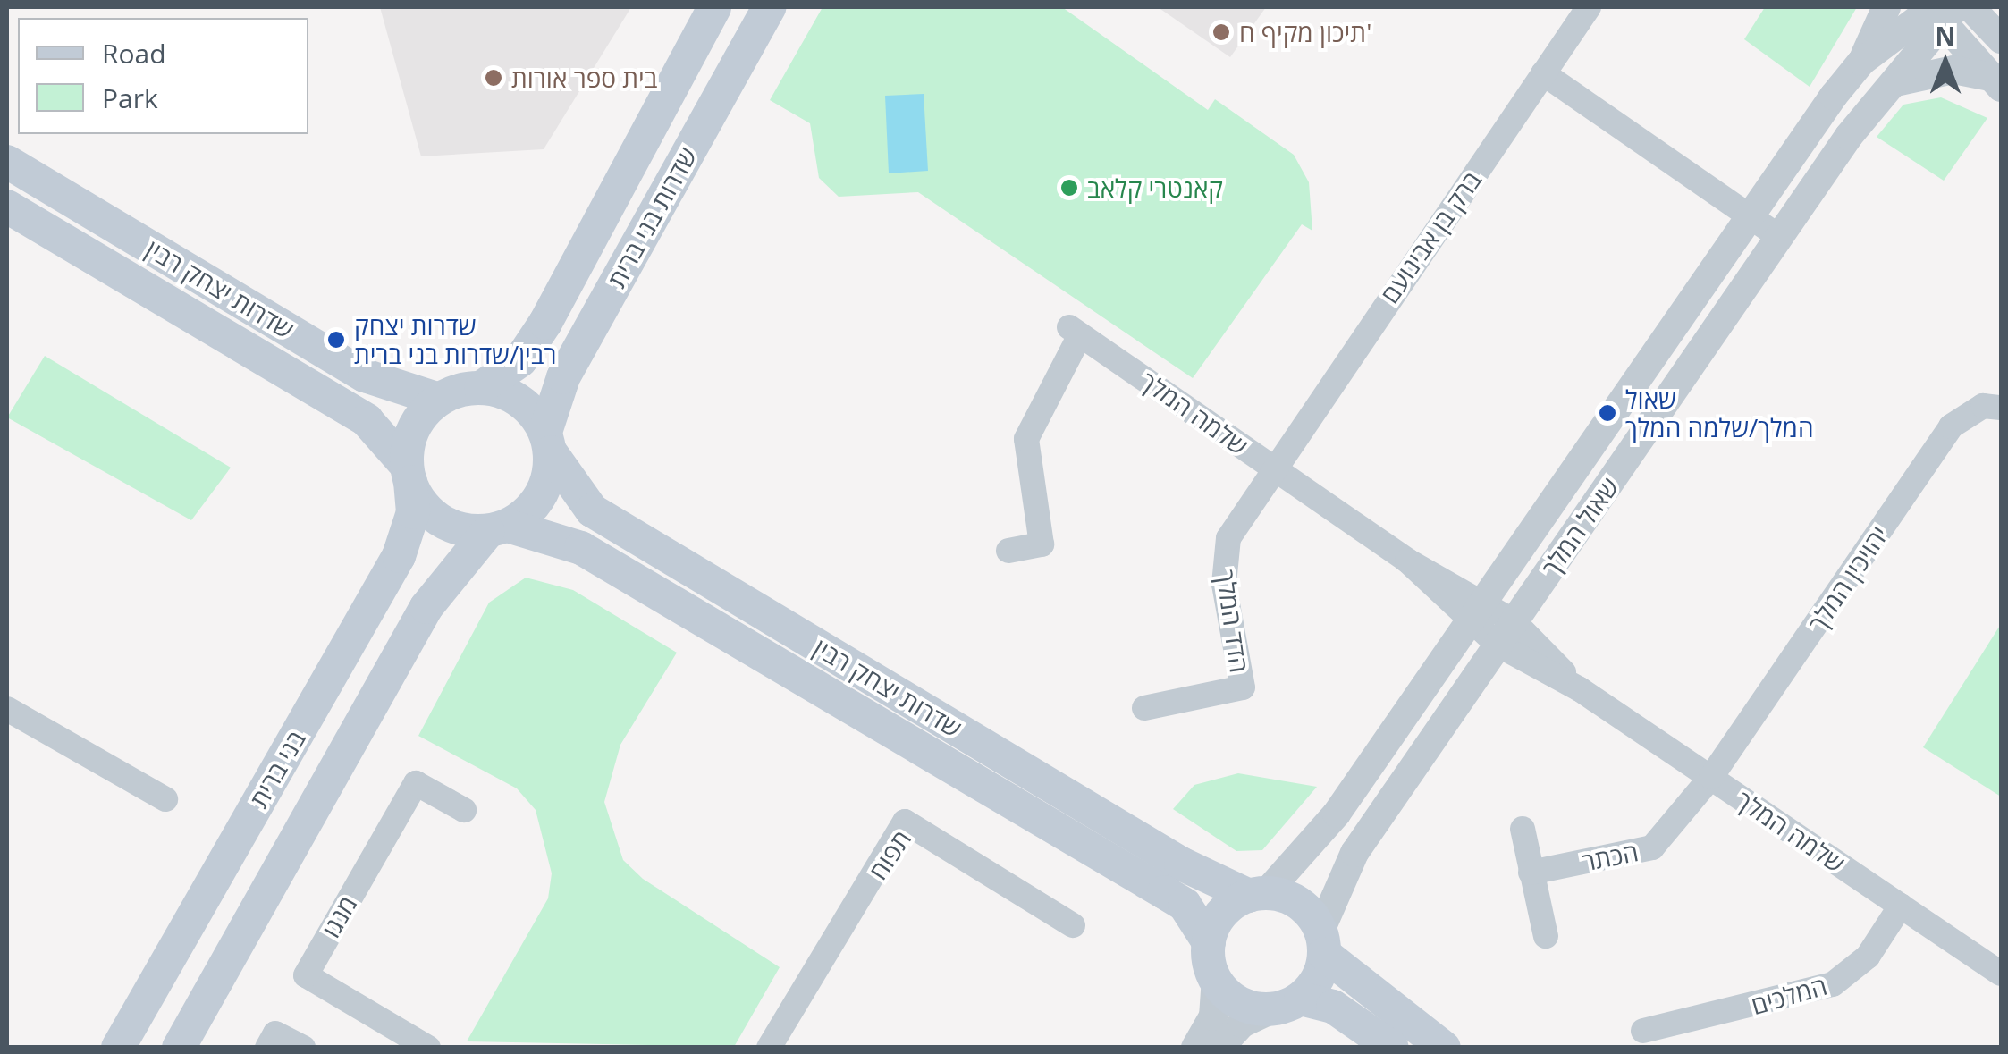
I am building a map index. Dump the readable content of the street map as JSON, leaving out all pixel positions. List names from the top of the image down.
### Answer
{
  "streets": {
    "main road": ["שדרות בני ברית", "שדרות יצחק רבין", "בני ברית"],
    "street": [
      "ברק בן אבינועם",
      "שלמה המלך",
      "שאול המלך",
      "יהויכין המלך",
      "הדד המלך",
      "תפוח",
      "הכתר",
      "מנגו",
      "המלכים"
    ]
  },
  "crossings": [
    ["שדרות בני ברית", "שדרות יצחק רבין"],
    ["שדרות בני ברית", "בני ברית"],
    ["ברק בן אבינועם", "שלמה המלך"],
    ["ברק בן אבינועם", "הדד המלך"],
    ["שדרות יצחק רבין", "שאול המלך"],
    ["שדרות יצחק רבין", "בני ברית"],
    ["שלמה המלך", "שאול המלך"],
    ["שלמה המלך", "יהויכין המלך"],
    ["שלמה המלך", "הדד המלך"],
    ["שלמה המלך", "הכתר"],
    ["שלמה המלך", "המלכים"],
    ["יהויכין המלך", "הכתר"]
  ],
  "places": [
    "תיכון מקיף ח'",
    "בית ספר אורות",
    "קאנטרי קלאב",
    "שדרות יצחק רבין/שדרות בני ברית",
    "שאול המלך/שלמה המלך"
  ],
  "legend": ["Road", "Park"],
  "north": "top"
}
